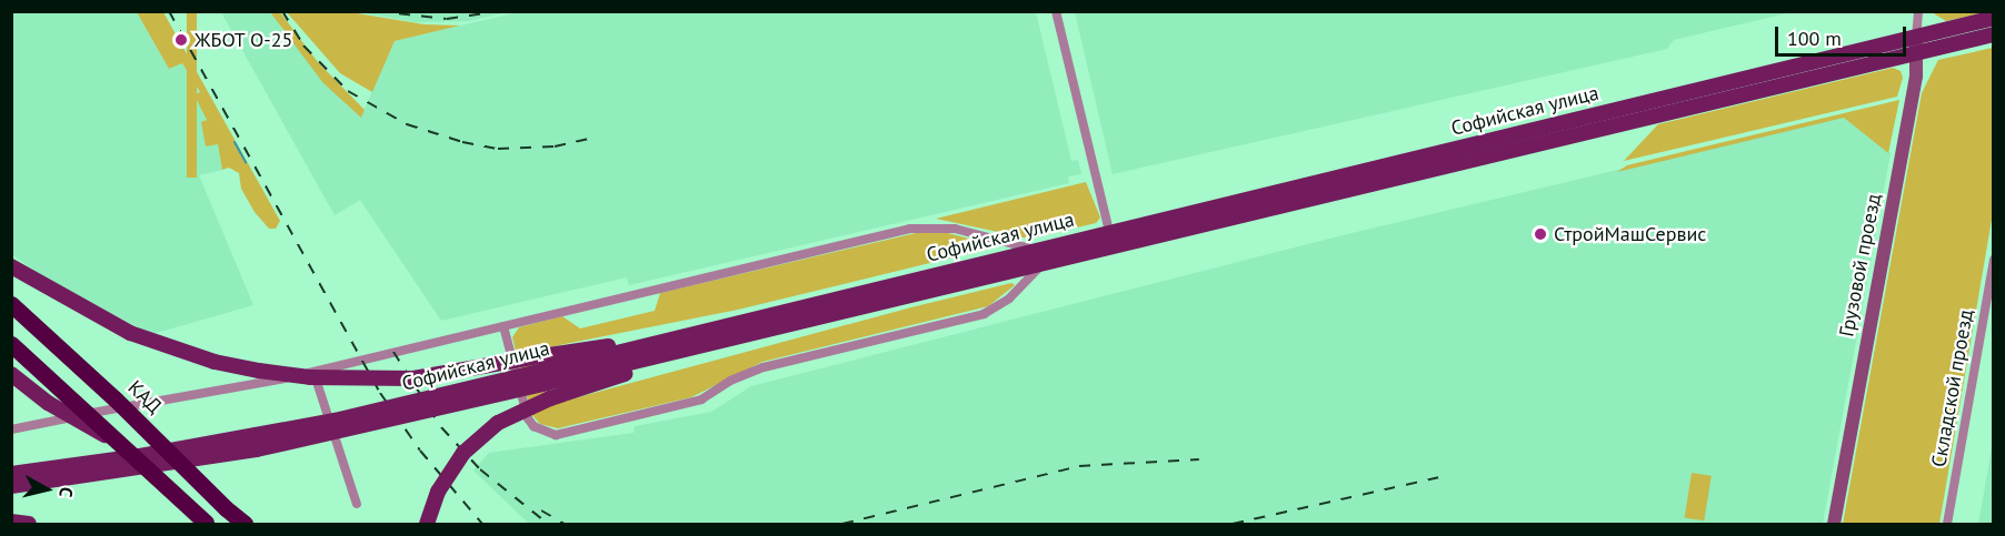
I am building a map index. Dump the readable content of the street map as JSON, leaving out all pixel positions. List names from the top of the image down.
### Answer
{
  "streets": {
    "highway": ["КАД"],
    "main road": ["Софийская улица"],
    "street": ["Грузовой проезд", "Складской проезд"]
  },
  "crossings": [
    ["Софийская улица", "Грузовой проезд"]
  ],
  "places": ["ЖБОТ О-25", "СтройМашСервис"],
  "scale_bar": "100 m",
  "north": "right"
}
